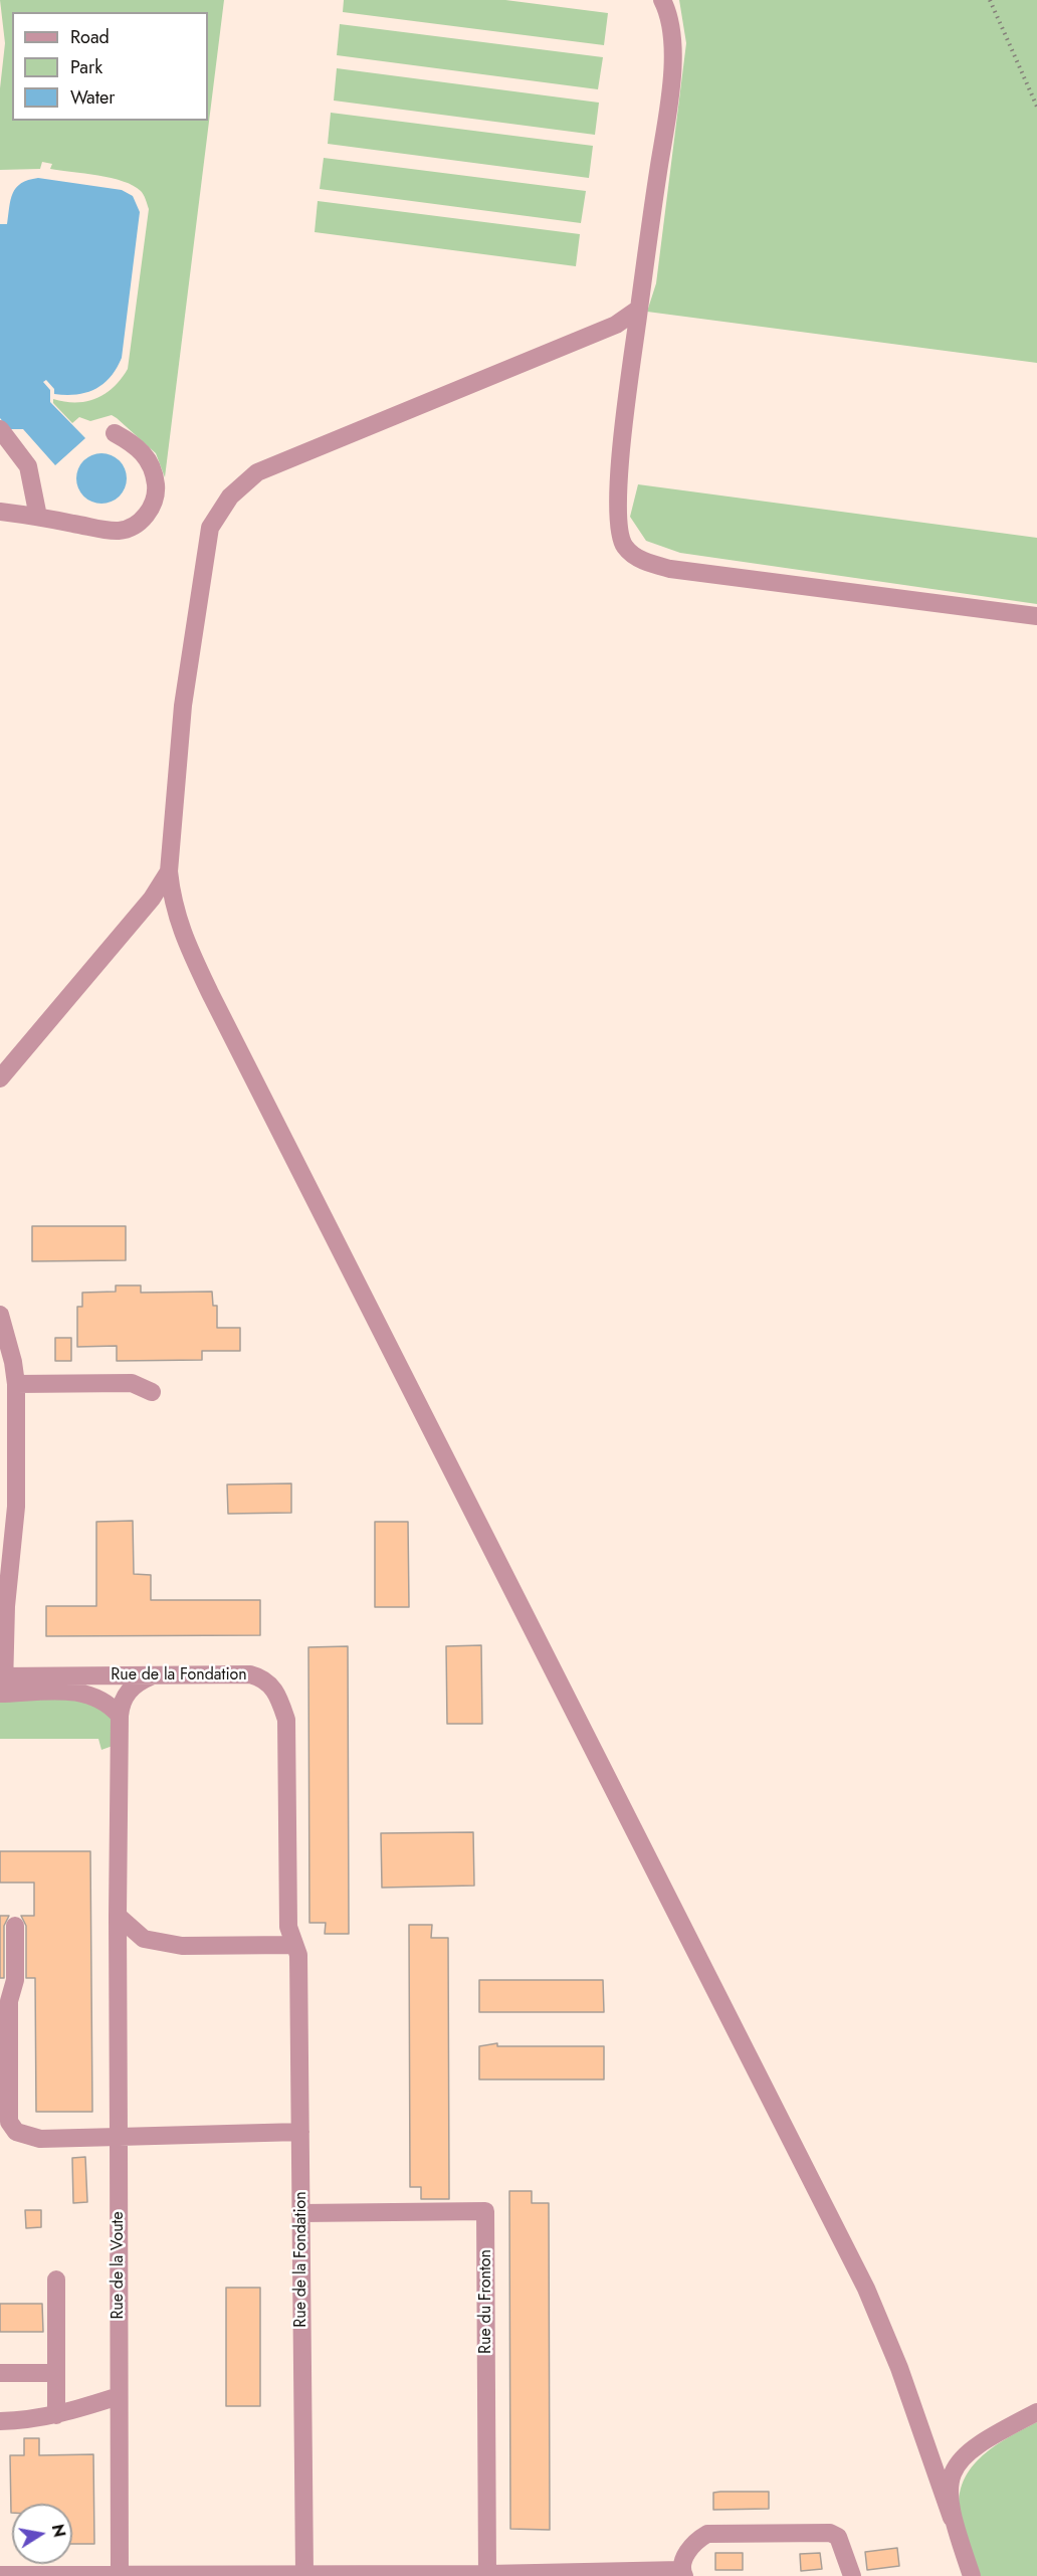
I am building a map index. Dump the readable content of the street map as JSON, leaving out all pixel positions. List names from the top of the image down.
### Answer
{
  "streets": {
    "lane": ["Rue de la Fondation", "Rue de la Voute", "Rue du Fronton"]
  },
  "crossings": [
    ["Rue de la Fondation", "Rue du Fronton"]
  ],
  "legend": ["Road", "Park", "Water"],
  "north": "right"
}
